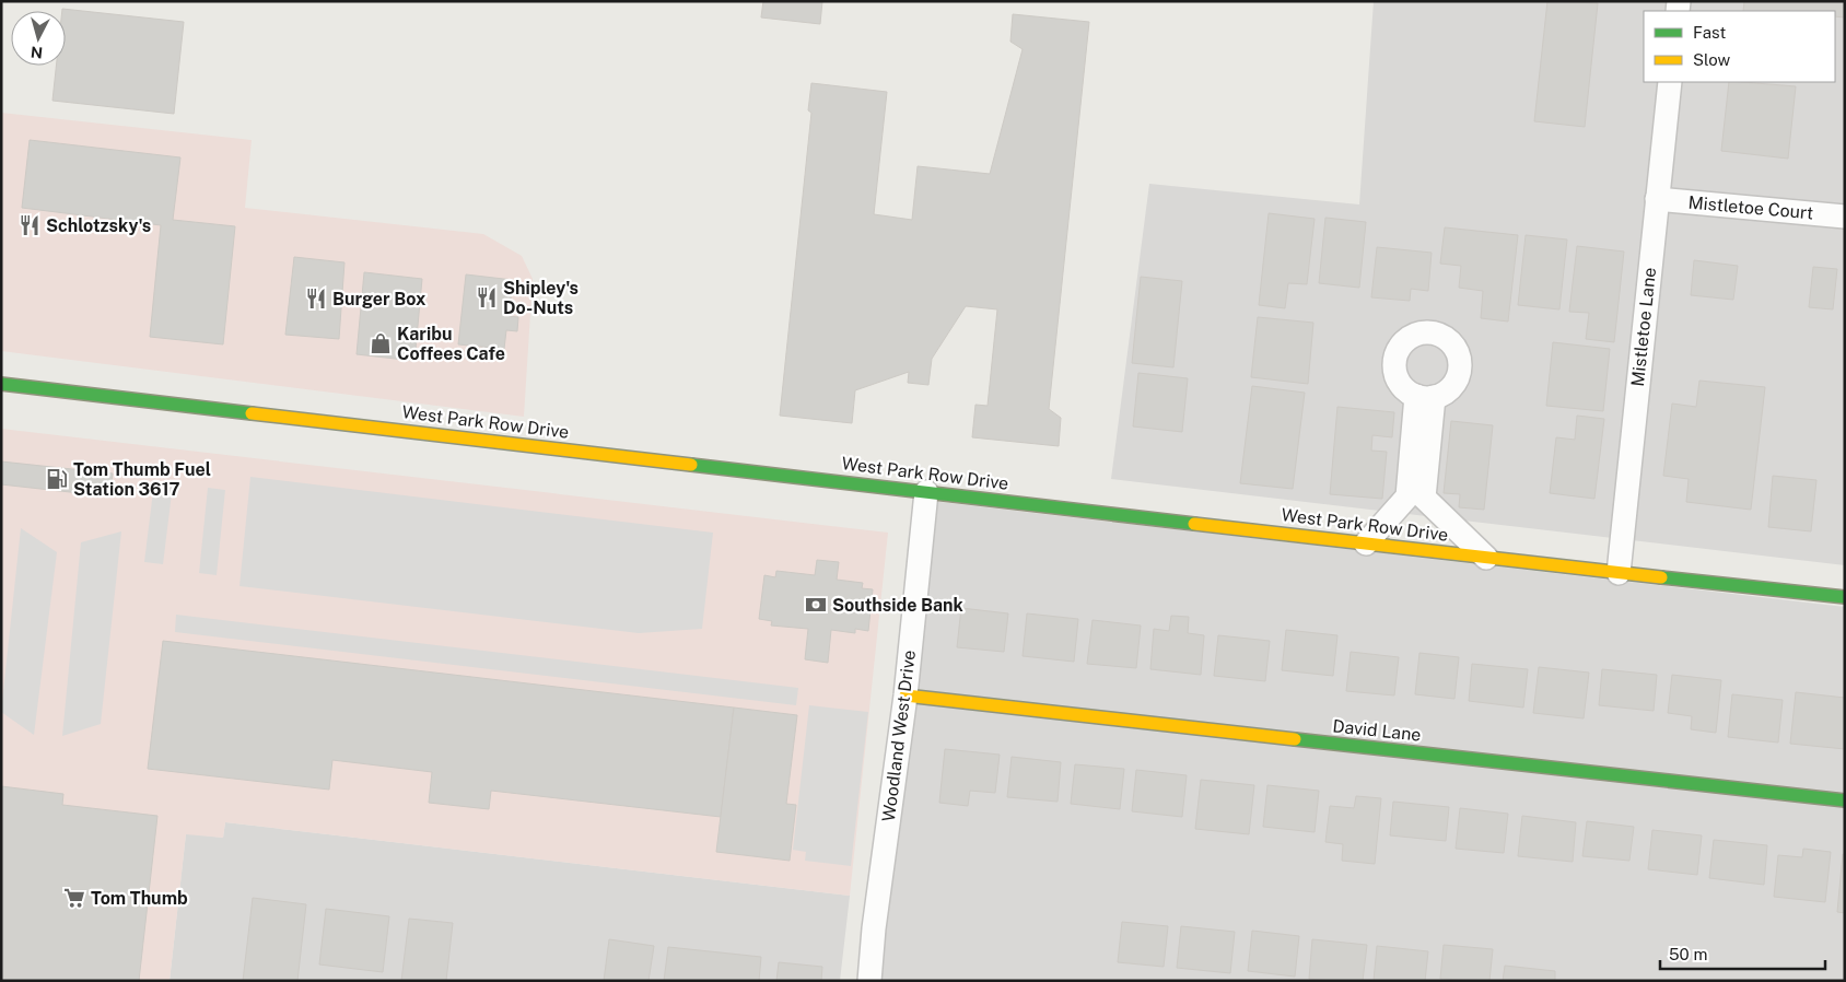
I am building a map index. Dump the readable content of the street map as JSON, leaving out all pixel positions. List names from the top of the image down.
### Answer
{
  "streets": {
    "main road": ["West Park Row Drive", "David Lane"],
    "street": ["Mistletoe Court", "Mistletoe Lane", "Woodland West Drive"]
  },
  "crossings": [
    ["Mistletoe Court", "Mistletoe Lane"],
    ["Mistletoe Lane", "West Park Row Drive"],
    ["West Park Row Drive", "Woodland West Drive"],
    ["David Lane", "Woodland West Drive"]
  ],
  "places": {
    "restaurant": ["Schlotzsky's", "Shipley's Do-Nuts", "Burger Box"],
    "shop": ["Karibu Coffees Cafe"],
    "fuel station": ["Tom Thumb Fuel Station 3617"],
    "bank": ["Southside Bank"],
    "supermarket": ["Tom Thumb"]
  },
  "legend": ["Fast", "Slow"],
  "scale_bar": "50 m",
  "north": "bottom"
}
